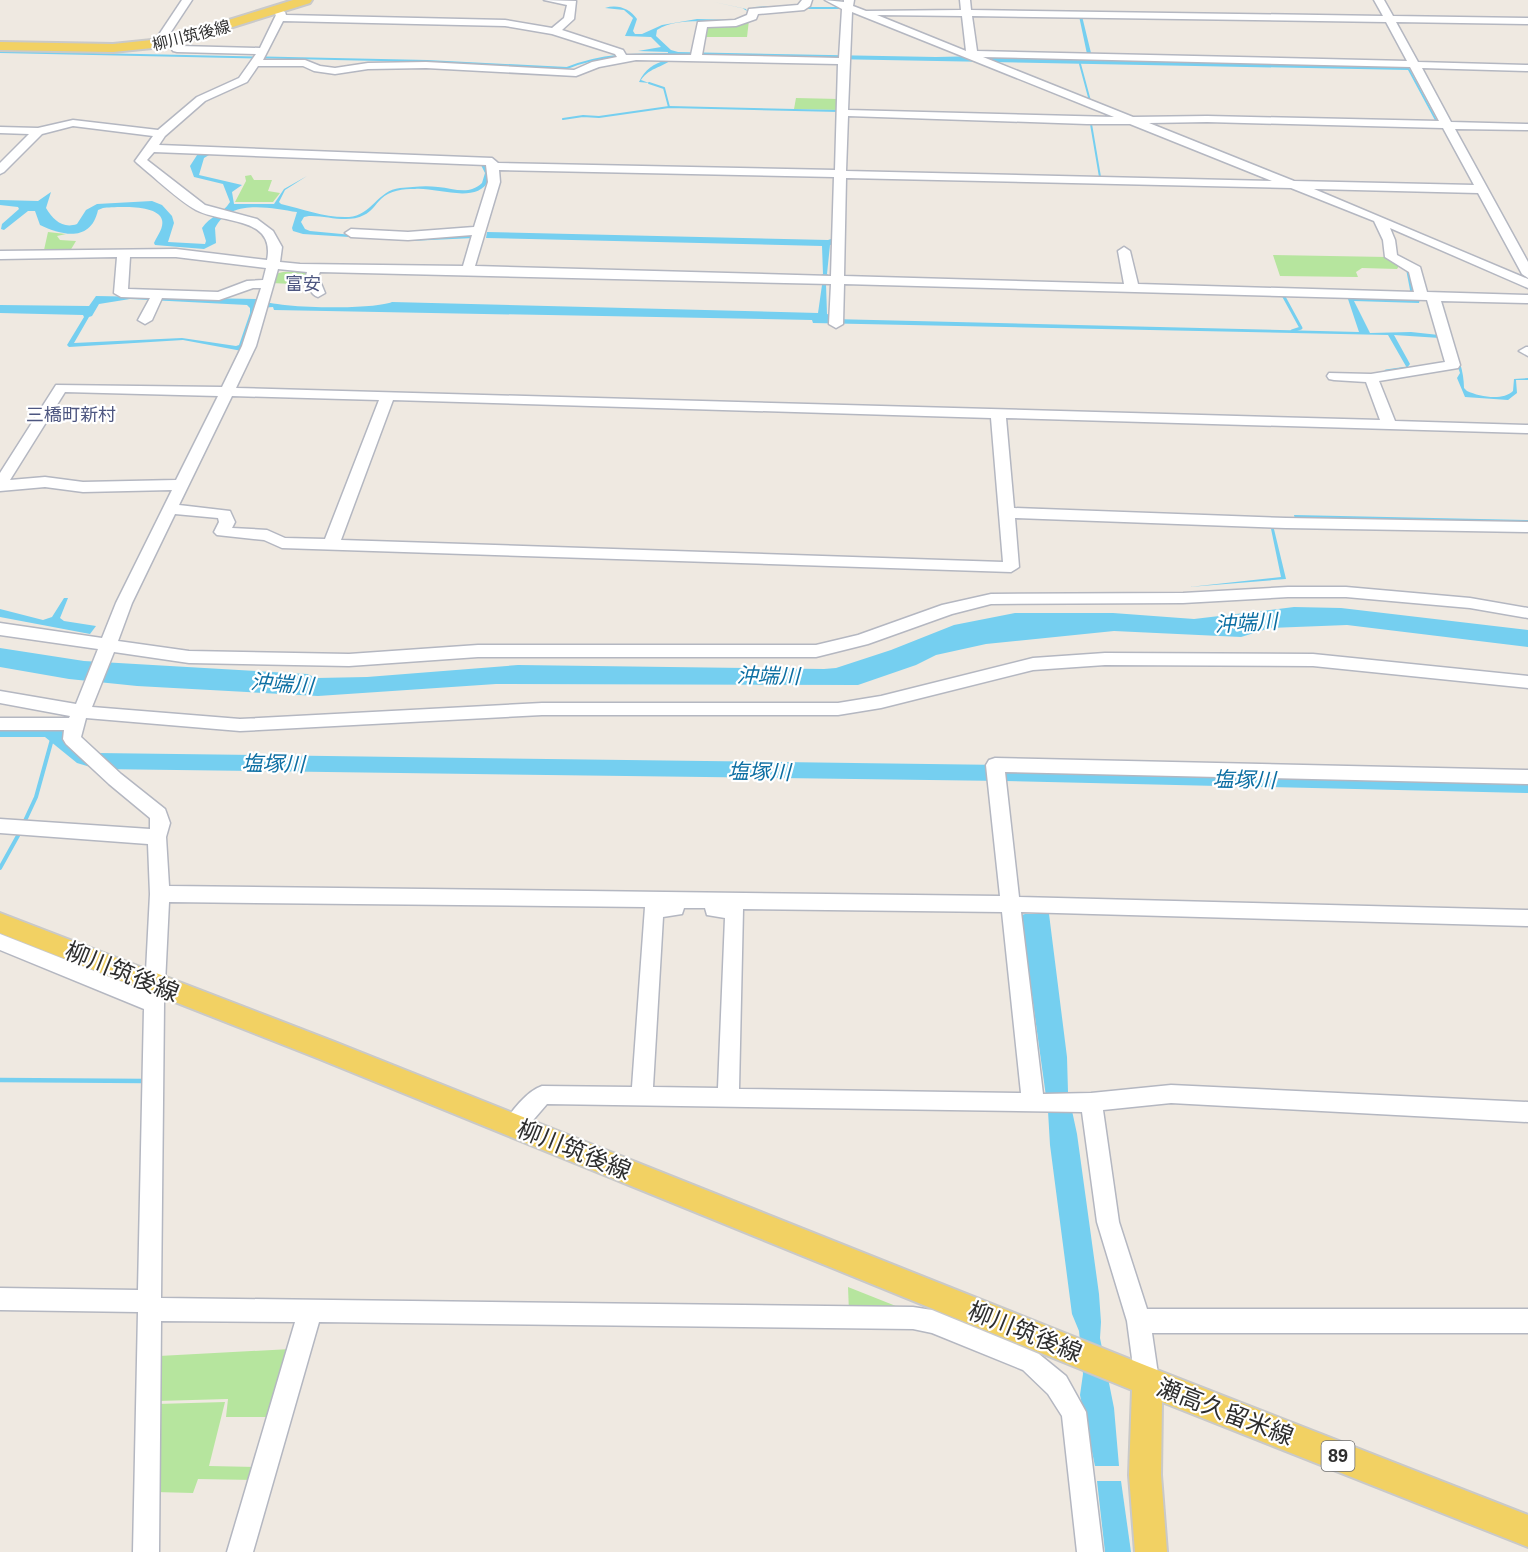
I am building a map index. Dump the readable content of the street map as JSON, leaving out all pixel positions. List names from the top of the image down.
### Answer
{
  "streets": {
    "main road": ["柳川筑後線", "瀬高久留米線", "89"]
  },
  "crossings": [
    ["柳川筑後線", "瀬高久留米線"]
  ],
  "districts": ["富安", "三橋町新村"],
  "water": ["沖端川", "塩塚川"]
}
